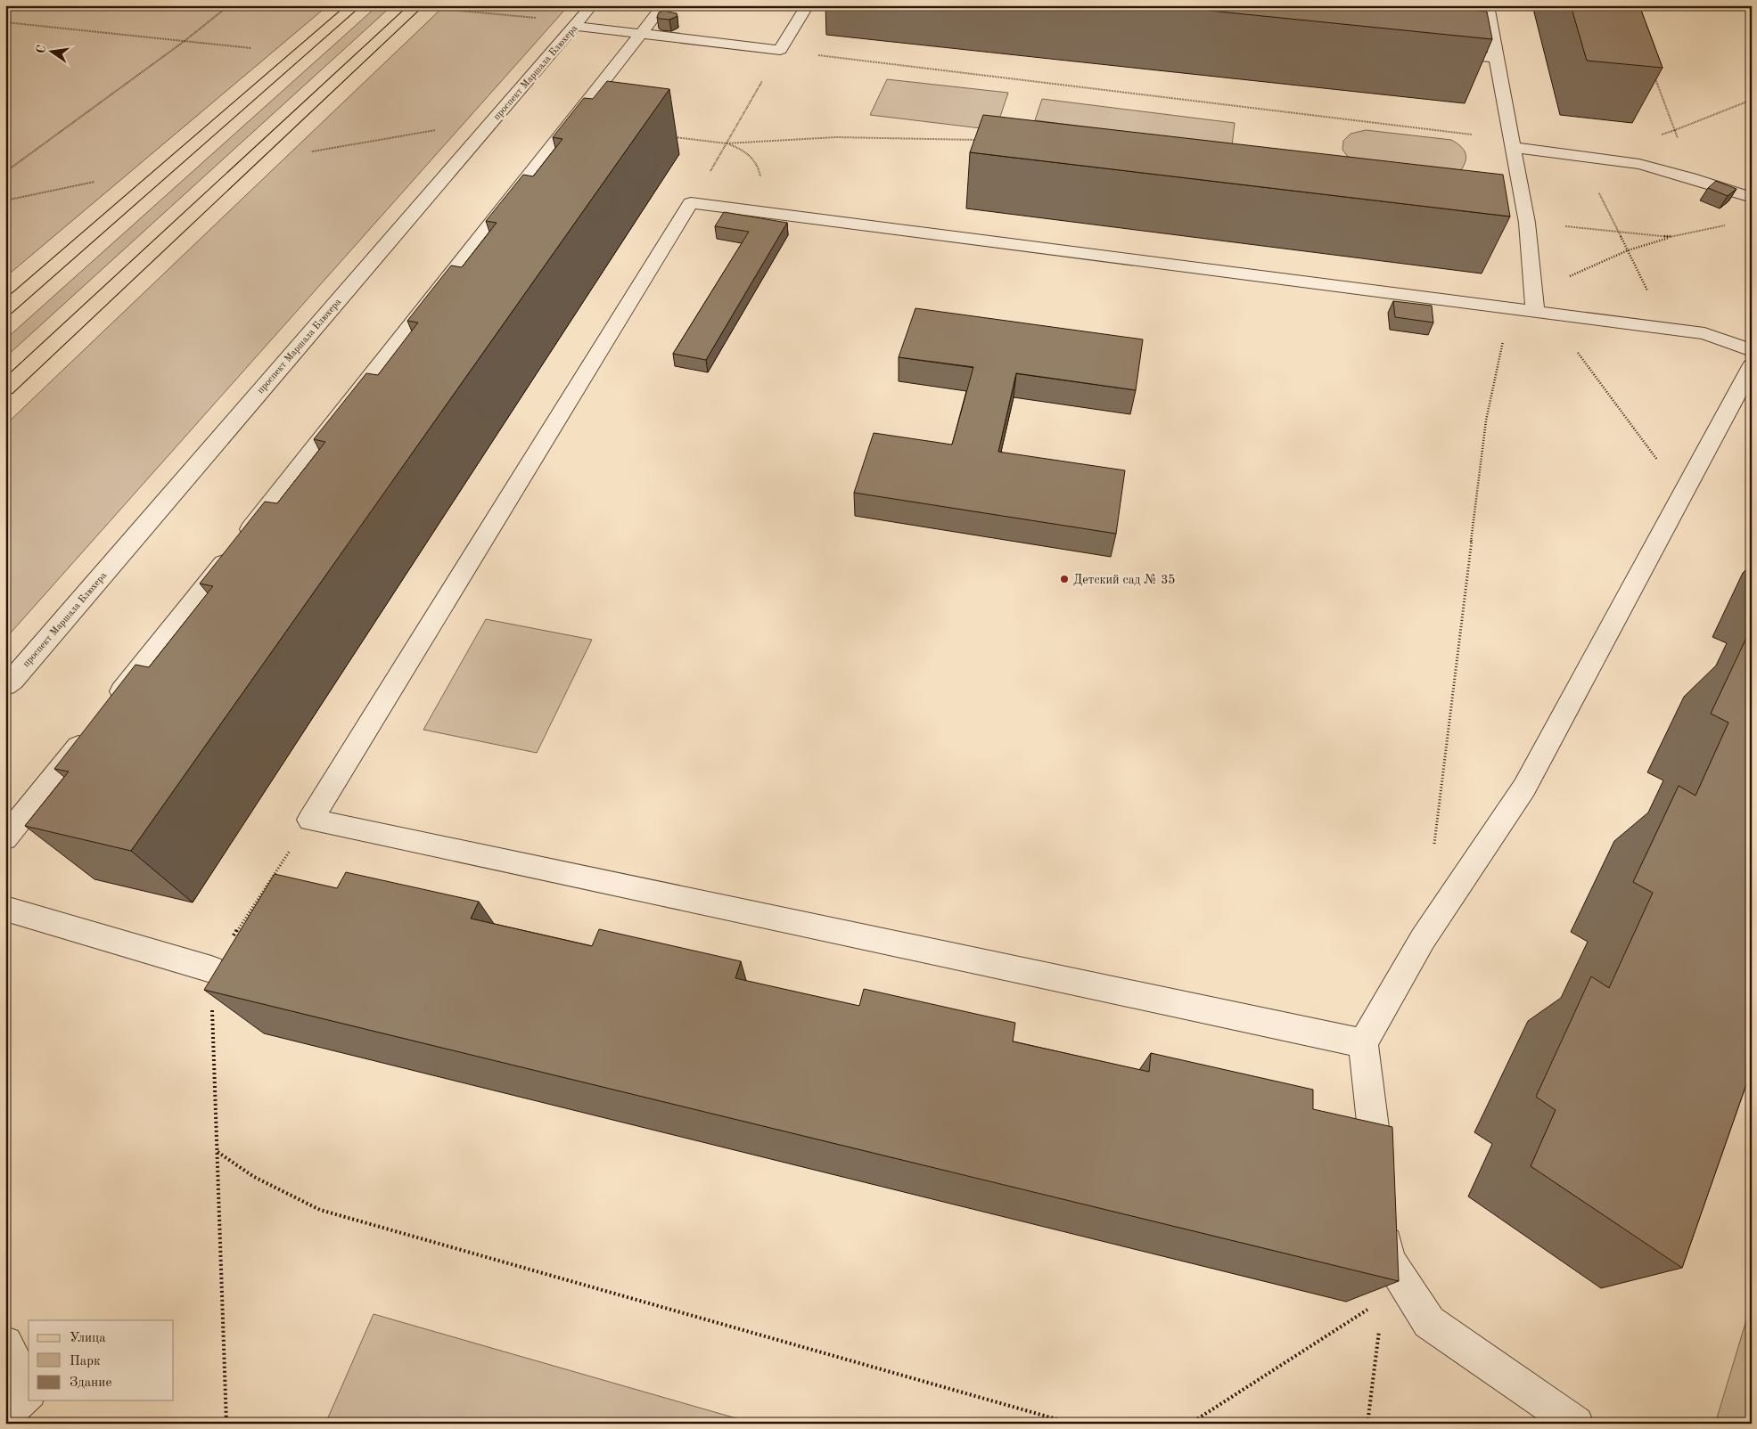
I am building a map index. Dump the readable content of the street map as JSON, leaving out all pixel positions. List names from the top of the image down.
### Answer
{
  "streets": {
    "street": ["проспект Маршала Блюхера"]
  },
  "places": ["Детский сад № 35"],
  "legend": ["Улица", "Парк", "Здание"],
  "north": "left"
}
